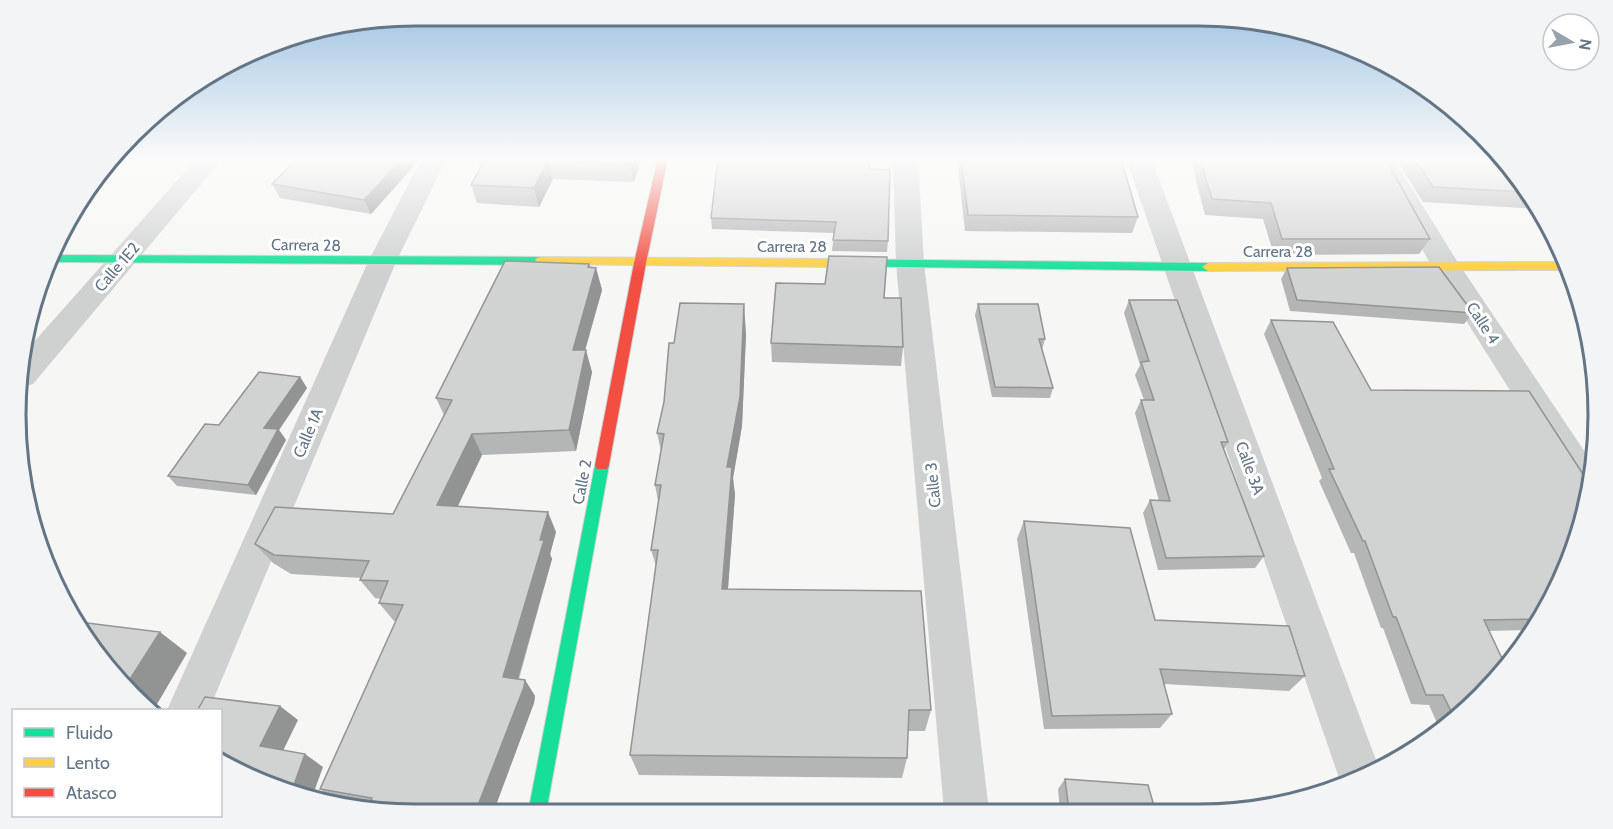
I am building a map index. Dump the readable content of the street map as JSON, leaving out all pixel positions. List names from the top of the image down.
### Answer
{
  "streets": {
    "street": [
      "Carrera 28",
      "Calle 1E2",
      "Calle 4",
      "Calle 1A",
      "Calle 3A",
      "Calle 2",
      "Calle 3"
    ]
  },
  "crossings": [
    ["Carrera 28", "Calle 1E2"],
    ["Carrera 28", "Calle 4"],
    ["Carrera 28", "Calle 1A"],
    ["Carrera 28", "Calle 3A"],
    ["Carrera 28", "Calle 2"],
    ["Carrera 28", "Calle 3"]
  ],
  "legend": ["Fluido", "Lento", "Atasco"],
  "north": "right"
}
